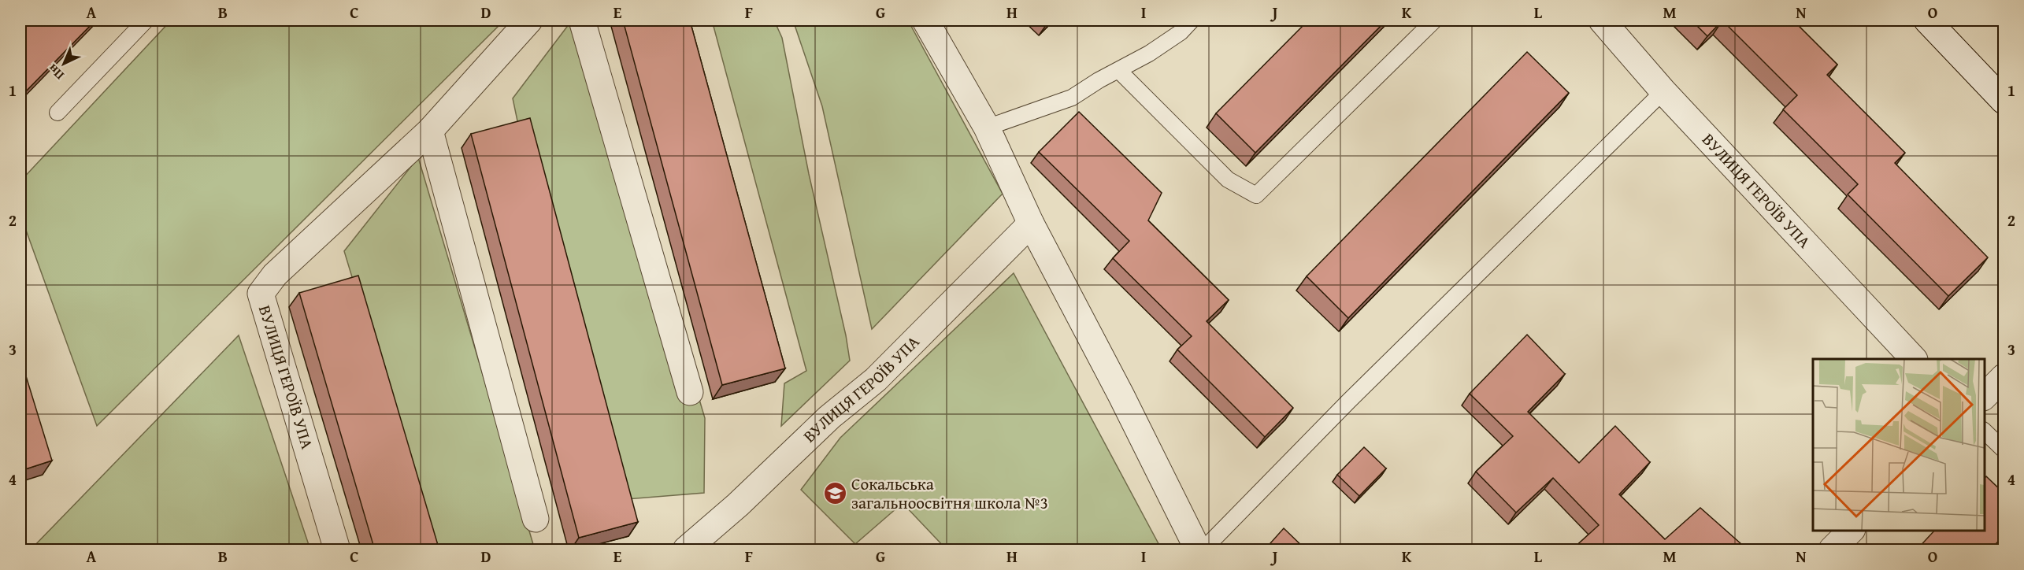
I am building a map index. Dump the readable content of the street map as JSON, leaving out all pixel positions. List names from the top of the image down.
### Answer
{
  "streets": {
    "street": ["ВУЛИЦЯ ГЕРОЇВ УПА"]
  },
  "places": {
    "school or university": ["Сокальська загальноосвітня школа №3"]
  },
  "north": "bottom left",
  "grid": {
    "columns": [
      "A",
      "B",
      "C",
      "D",
      "E",
      "F",
      "G",
      "H",
      "I",
      "J",
      "K",
      "L",
      "M",
      "N",
      "O"
    ],
    "rows": [
      "1",
      "2",
      "3",
      "4"
    ]
  }
}
